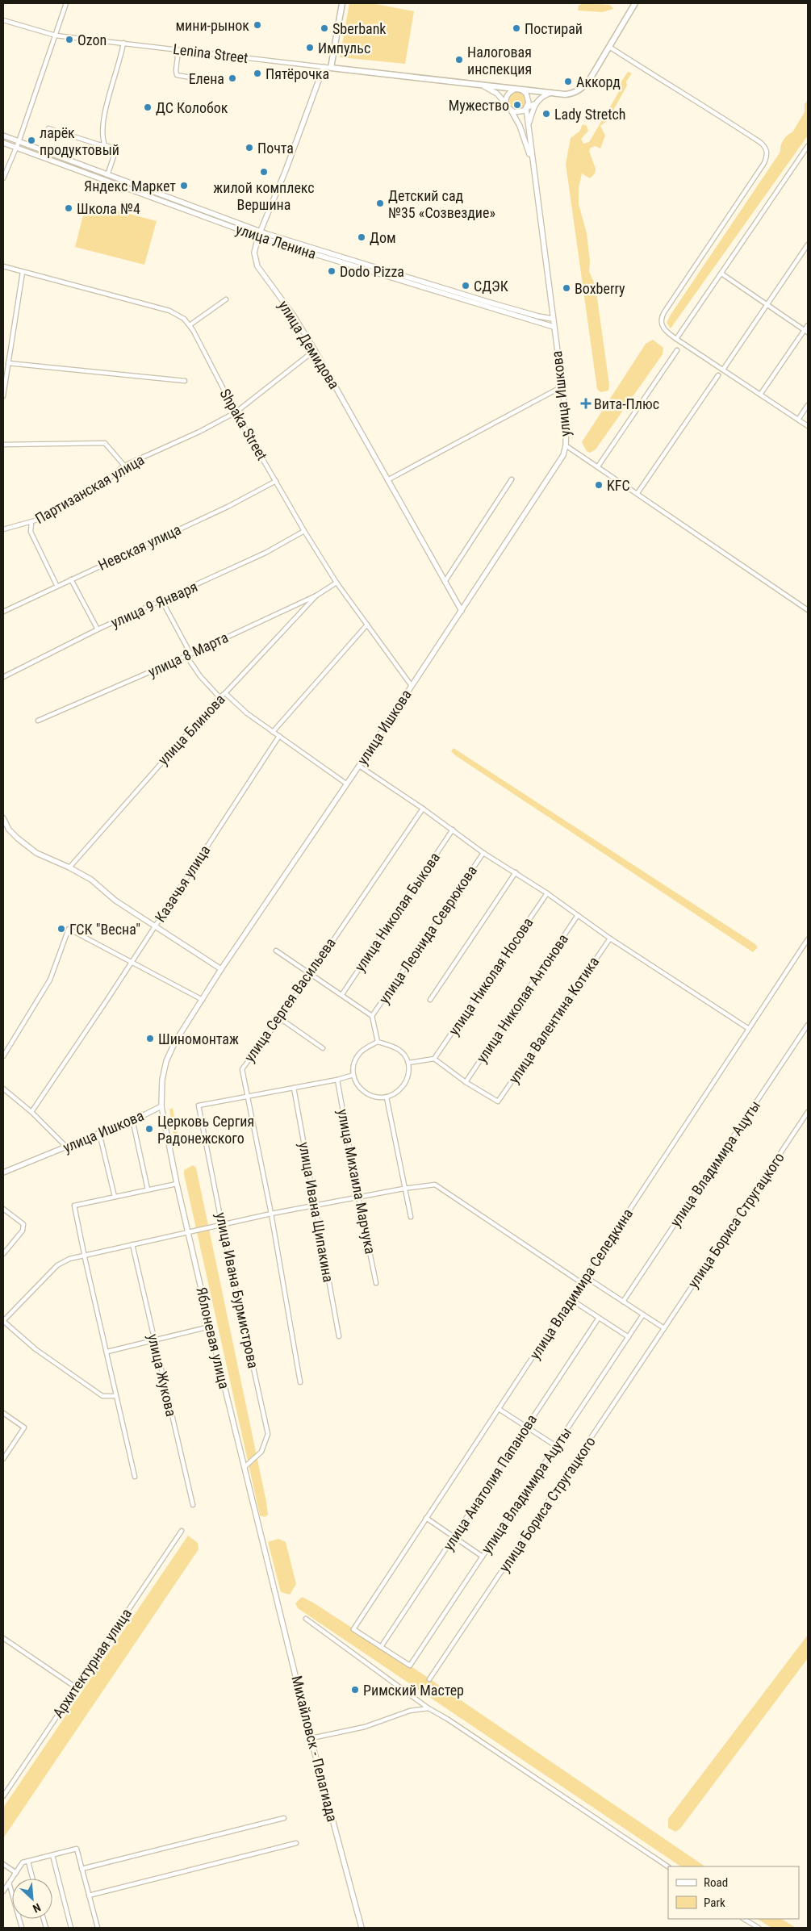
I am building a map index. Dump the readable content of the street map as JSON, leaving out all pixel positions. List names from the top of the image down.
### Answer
{
  "streets": {
    "main road": ["Lenina Street"],
    "street": [
      "улица Ленина",
      "улица Демидова",
      "улица Ишкова",
      "Shpaka Street",
      "Партизанская улица",
      "Невская улица",
      "улица 9 Января",
      "улица 8 Марта",
      "улица Блинова",
      "Казачья улица",
      "улица Николая Быкова",
      "улица Леонида Севрюкова",
      "улица Николая Носова",
      "улица Николая Антонова",
      "улица Сергея Васильева",
      "улица Валентина Котика",
      "улица Владимира Ацуты",
      "улица Михаила Марчука",
      "улица Ивана Щипакина",
      "улица Бориса Стругацкого",
      "улица Владимира Селедкина",
      "улица Ивана Бурмистрова",
      "Яблоневая улица",
      "улица Жукова",
      "улица Анатолия Папанова",
      "Архитектурная улица",
      "Михайловск - Пелагиада"
    ]
  },
  "crossings": [
    ["Lenina Street", "улица Демидова"],
    ["Lenina Street", "улица Ишкова"],
    ["улица Ленина", "улица Демидова"],
    ["улица Ленина", "улица Ишкова"],
    ["улица Демидова", "улица Ишкова"],
    ["улица Демидова", "Партизанская улица"],
    ["улица Ишкова", "Shpaka Street"],
    ["улица Ишкова", "Яблоневая улица"],
    ["Shpaka Street", "Партизанская улица"],
    ["Shpaka Street", "Невская улица"],
    ["Shpaka Street", "улица 9 Января"],
    ["Shpaka Street", "улица 8 Марта"],
    ["улица 8 Марта", "улица Блинова"],
    ["улица Николая Антонова", "улица Валентина Котика"],
    ["улица Сергея Васильева", "улица Ивана Бурмистрова"],
    ["улица Владимира Ацуты", "улица Владимира Селедкина"],
    ["улица Владимира Ацуты", "улица Анатолия Папанова"],
    ["улица Владимира Селедкина", "улица Анатолия Папанова"],
    ["улица Ивана Бурмистрова", "Яблоневая улица"],
    ["Яблоневая улица", "Михайловск - Пелагиада"]
  ],
  "places": {
    "other": [
      "мини-рынок",
      "Sberbank",
      "Постирай",
      "Ozon",
      "Импульс",
      "Налоговая инспекция",
      "Пятёрочка",
      "Елена",
      "Аккорд",
      "Мужество",
      "ДС Колобок",
      "Lady Stretch",
      "ларёк продуктовый",
      "Почта",
      "жилой комплекс Вершина",
      "Яндекс Маркет",
      "Детский сад №35 «Созвездие»",
      "Школа №4",
      "Дом",
      "Dodo Pizza",
      "СДЭК",
      "Boxberry",
      "KFC",
      "ГСК \"Весна\"",
      "Шиномонтаж",
      "Церковь Сергия Радонежского",
      "Римский Мастер"
    ],
    "health": ["Вита-Плюс"]
  },
  "legend": ["Road", "Park"],
  "north": "bottom right"
}
